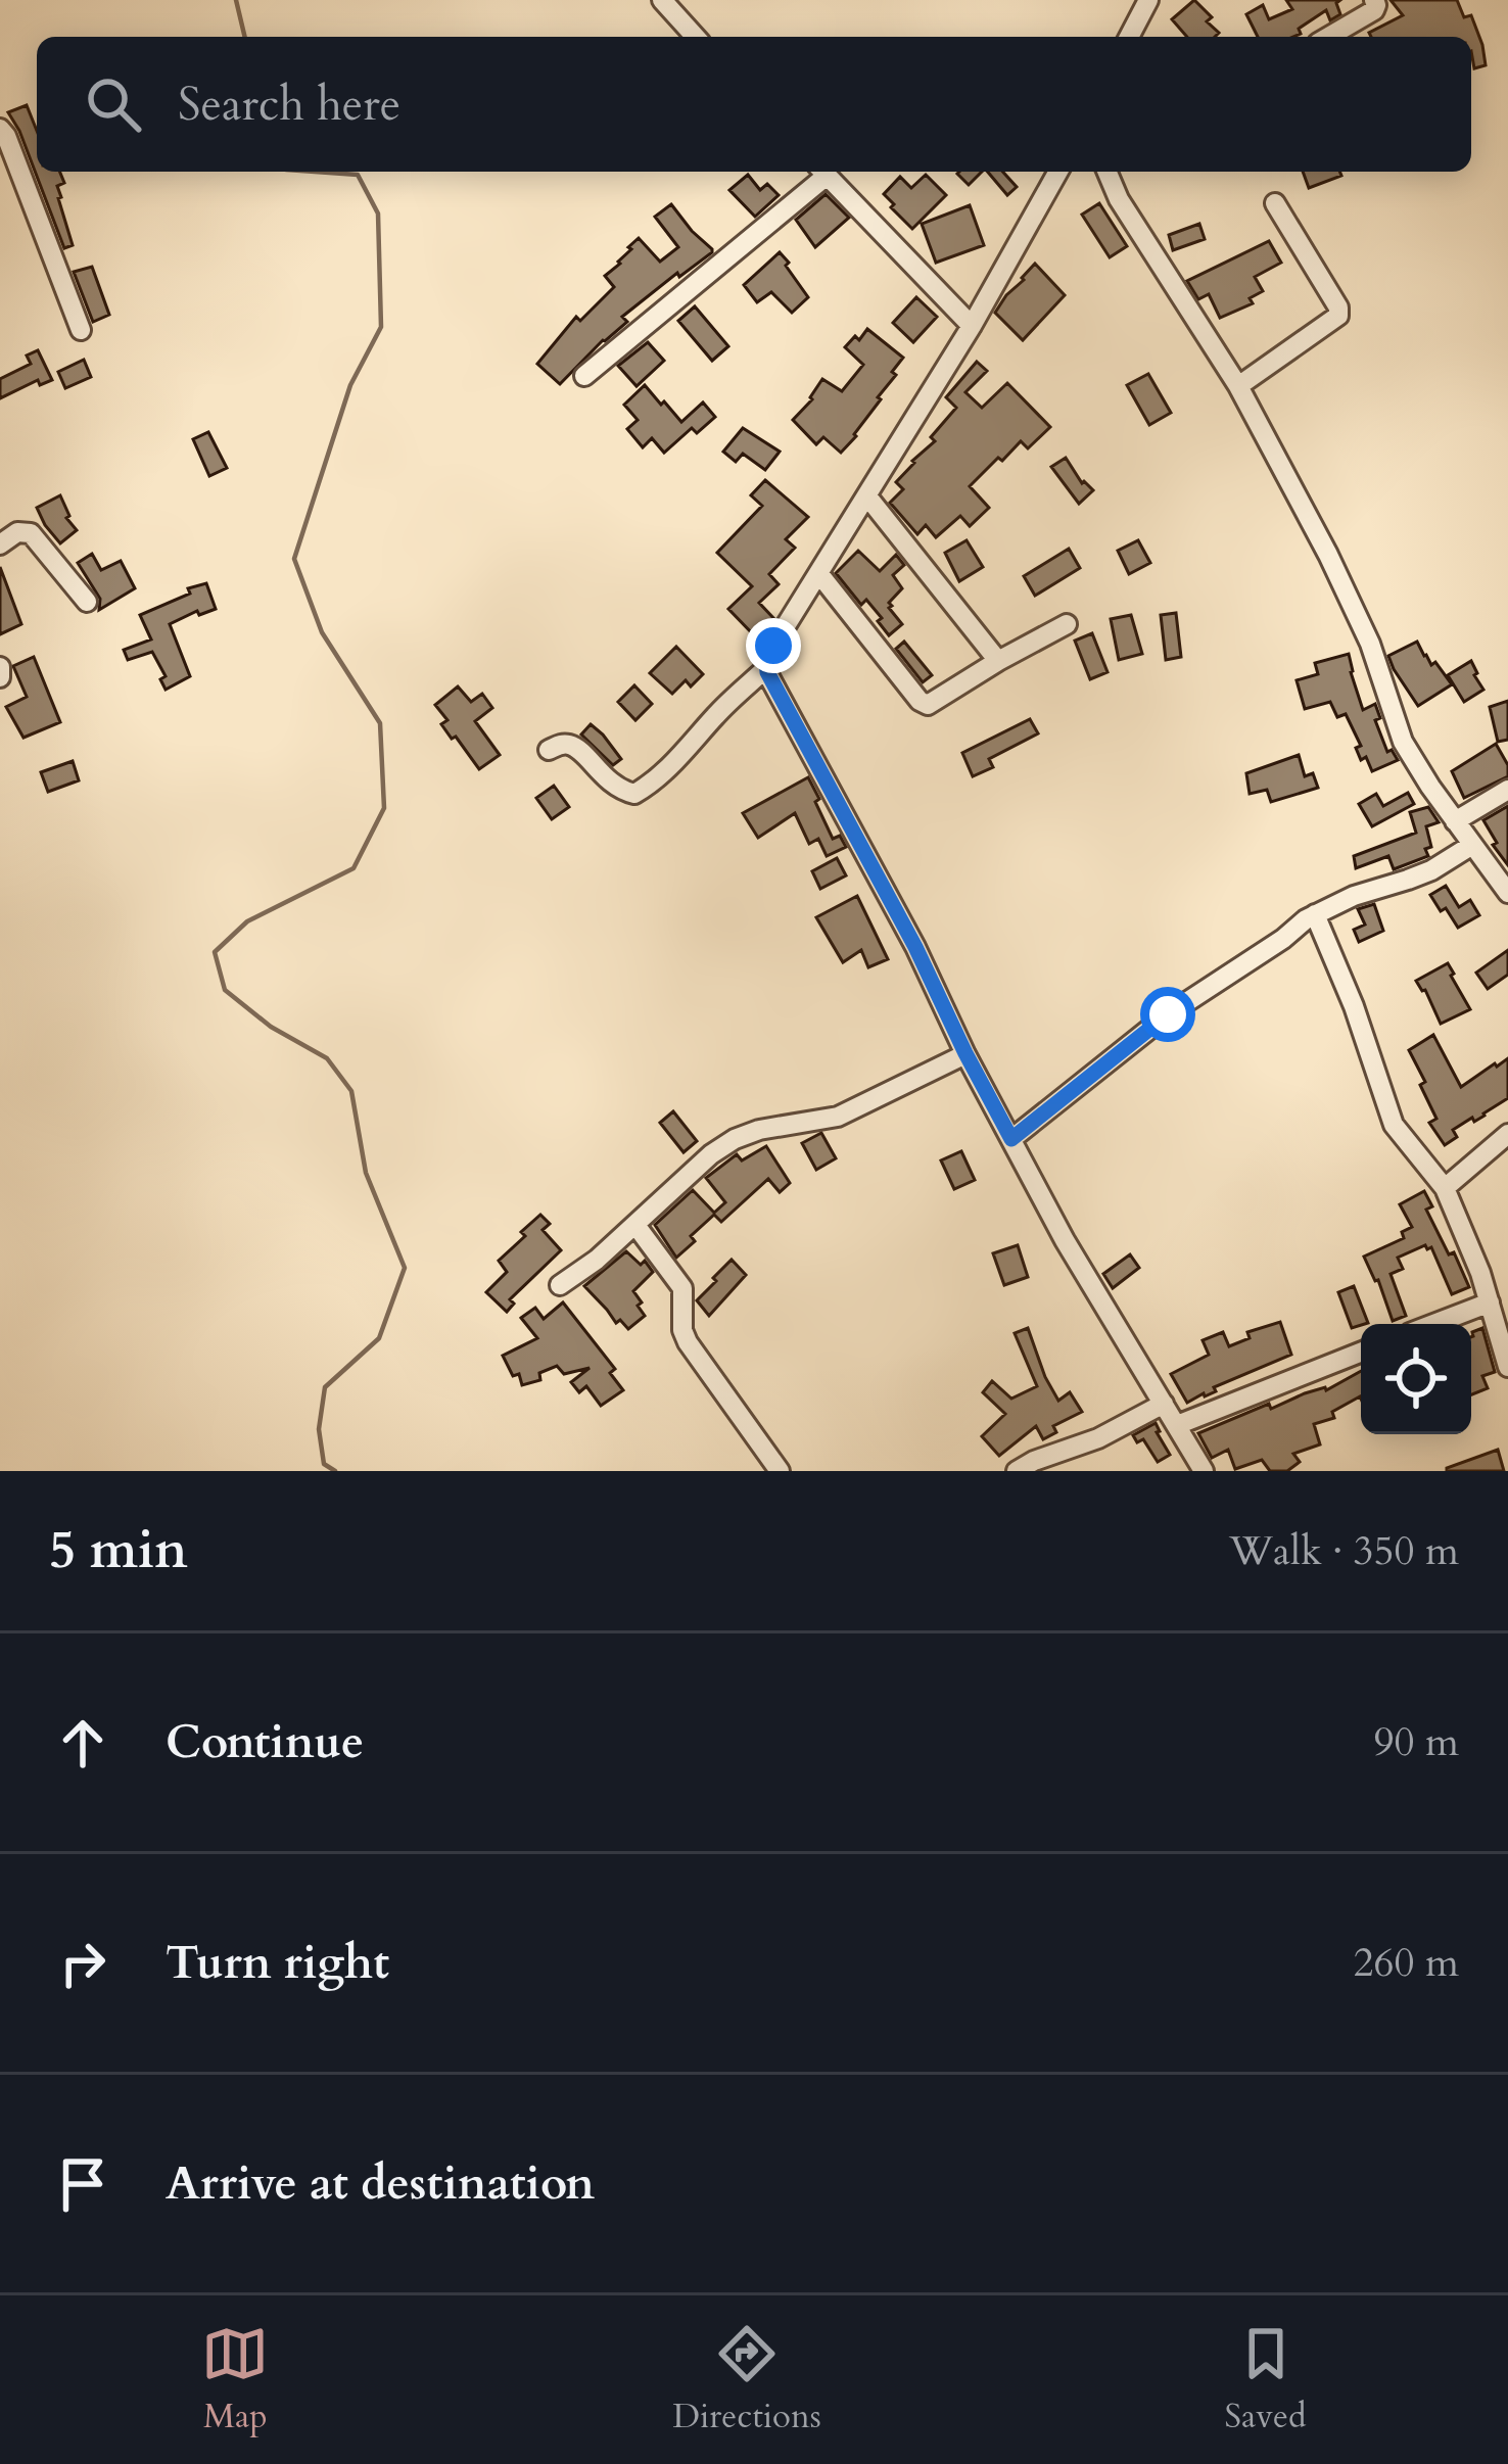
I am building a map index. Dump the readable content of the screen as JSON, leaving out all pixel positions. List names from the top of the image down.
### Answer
{
  "page": {
    "search": "Search here",
    "heading": ["5 min", "Walk · 350 m"],
    "list": [
      ["Continue", "90 m"],
      ["Turn right", "260 m"],
      "Arrive at destination"
    ],
    "nav": ["Map", "Directions", "Saved"]
  }
}
